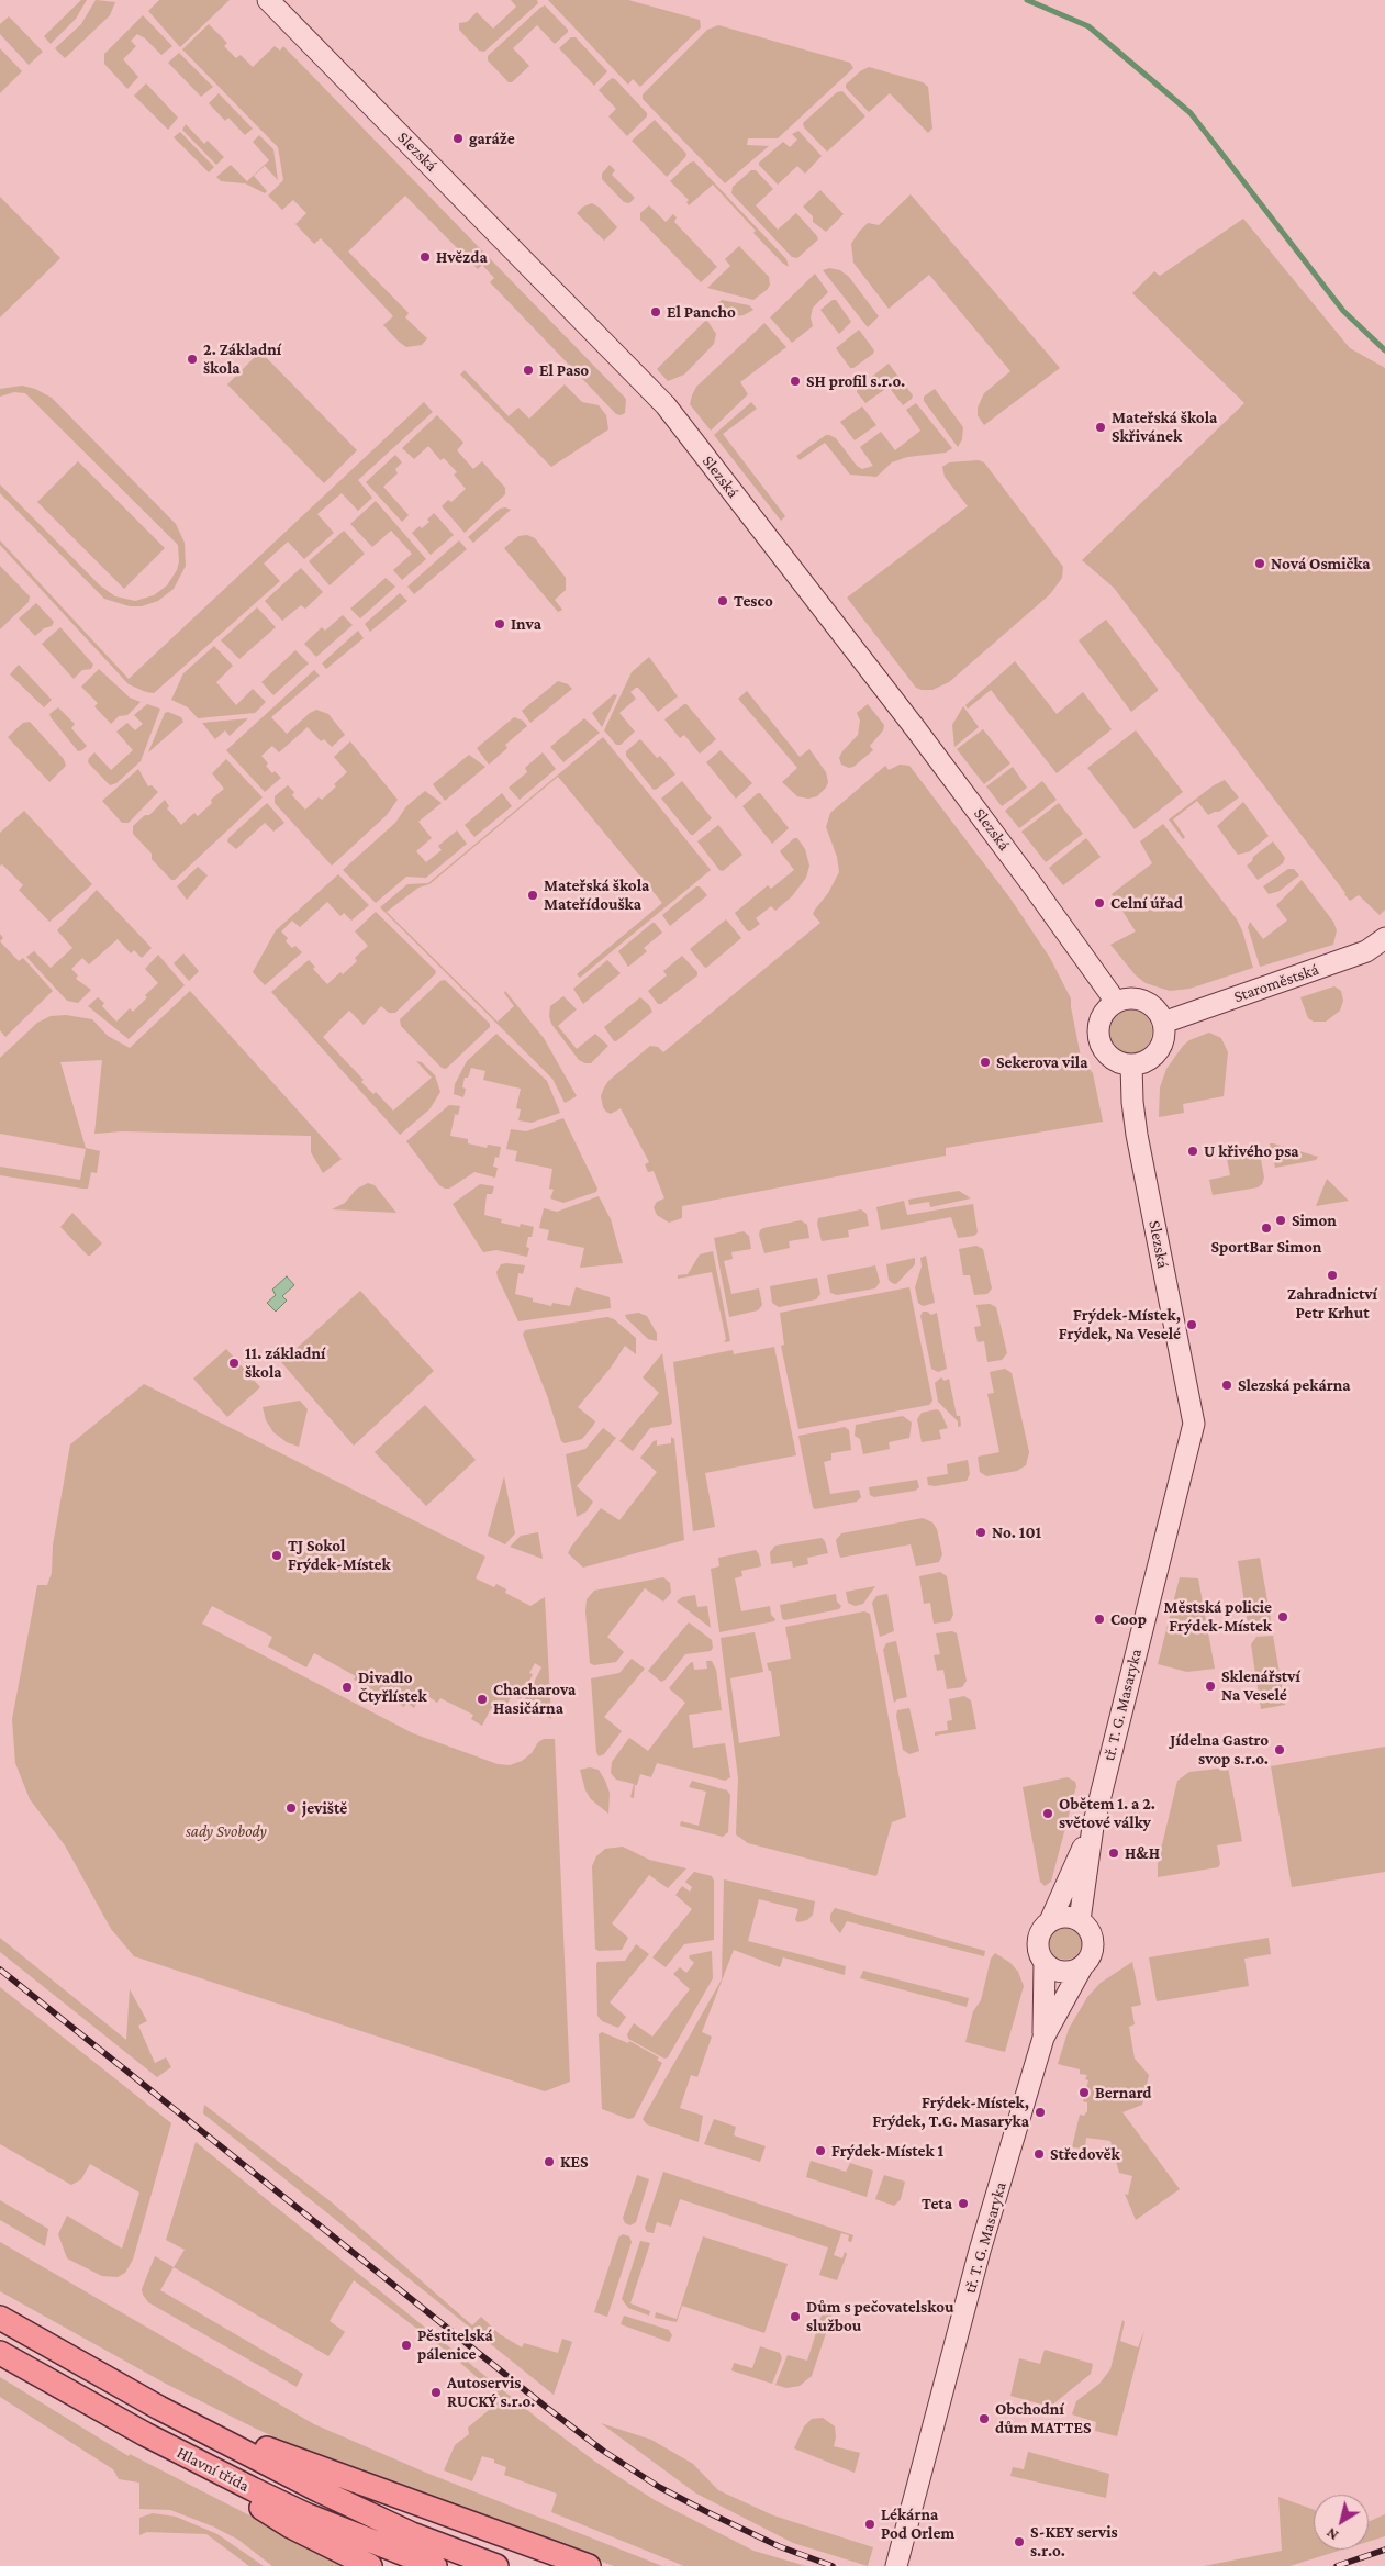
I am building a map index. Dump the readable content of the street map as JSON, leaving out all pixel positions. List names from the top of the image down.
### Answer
{
  "streets": {
    "main road": ["Hlavní třída"],
    "street": ["Slezská", "Staroměstská", "tř. T. G. Masaryka"]
  },
  "crossings": [
    ["Slezská", "Staroměstská"],
    ["Slezská", "tř. T. G. Masaryka"]
  ],
  "parks": ["sady Svobody"],
  "places": [
    "garáže",
    "Hvězda",
    "El Pancho",
    "2. Základní škola",
    "El Paso",
    "SH profil s.r.o.",
    "Mateřská škola Skřivánek",
    "Nová Osmička",
    "Tesco",
    "Inva",
    "Mateřská škola Mateřídouška",
    "Celní úřad",
    "Sekerova vila",
    "U křivého psa",
    "Simon",
    "SportBar Simon",
    "Zahradnictví Petr Krhut",
    "Frýdek-Místek, Frýdek, Na Veselé",
    "11. základní škola",
    "Slezská pekárna",
    "No. 101",
    "TJ Sokol Frýdek-Místek",
    "Městská policie Frýdek-Místek",
    "Coop",
    "Sklenářství Na Veselé",
    "Divadlo Čtyřlístek",
    "Chacharova Hasičárna",
    "Jídelna Gastro svop s.r.o.",
    "jeviště",
    "Obětem 1. a 2. světové války",
    "H&H",
    "Bernard",
    "Frýdek-Místek, Frýdek, T.G. Masaryka",
    "Frýdek-Místek 1",
    "Středověk",
    "KES",
    "Teta",
    "Dům s pečovatelskou službou",
    "Pěstitelská pálenice",
    "Autoservis RUCKÝ s.r.o.",
    "Obchodní dům MATTES",
    "Lékárna Pod Orlem",
    "S-KEY servis s.r.o."
  ],
  "north": "bottom left"
}
